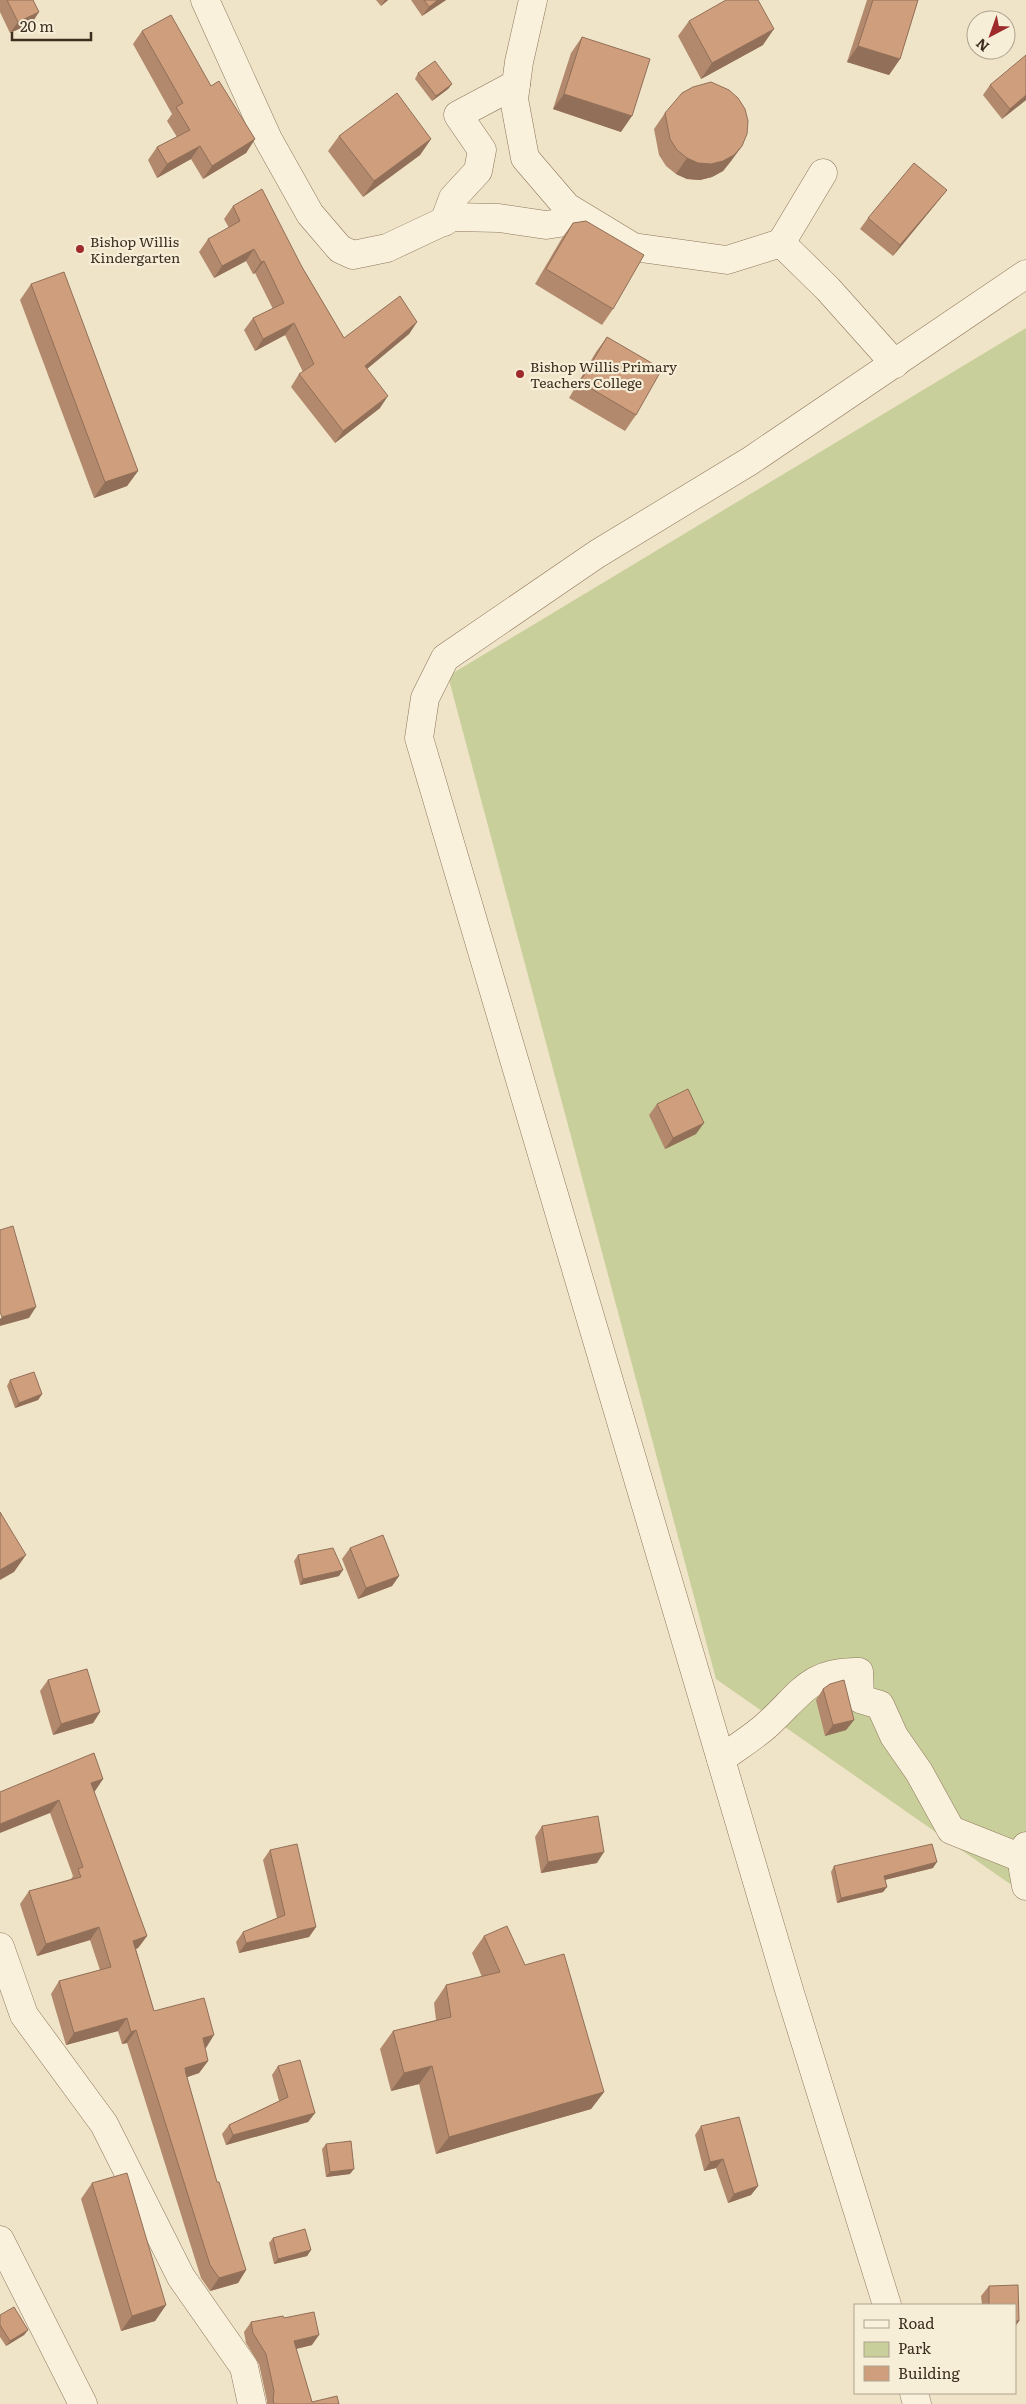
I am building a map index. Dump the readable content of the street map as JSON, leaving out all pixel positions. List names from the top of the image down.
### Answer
{
  "places": ["Bishop Willis Kindergarten", "Bishop Willis Primary Teachers College"],
  "legend": ["Road", "Park", "Building"],
  "scale_bar": "20 m",
  "north": "bottom left"
}
